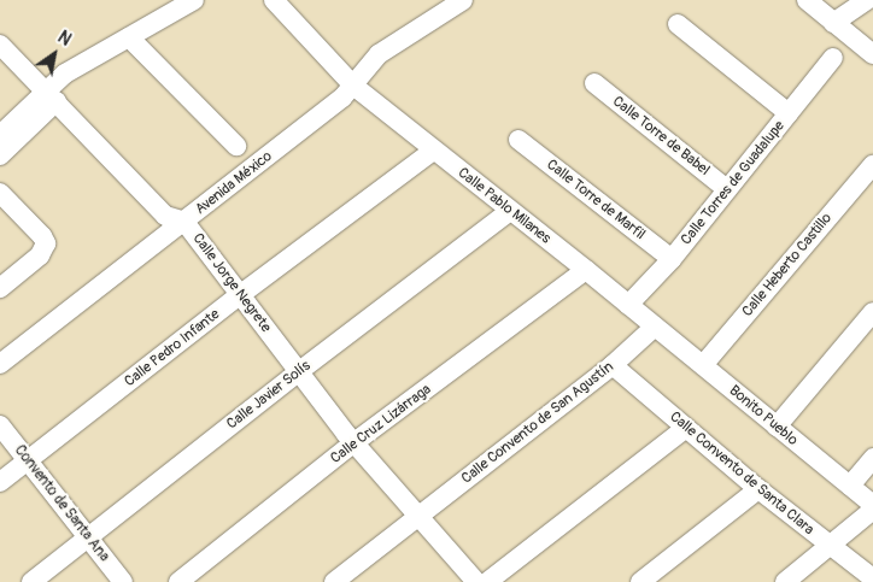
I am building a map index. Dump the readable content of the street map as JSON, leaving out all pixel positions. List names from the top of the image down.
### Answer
{
  "streets": {
    "street": [
      "Calle Torre de Babel",
      "Avenida México",
      "Calle Torres de Guadalupe",
      "Calle Torre de Marfil",
      "Calle Pablo Milanes",
      "Calle Heberto Castillo",
      "Calle Jorge Negrete",
      "Calle Pedro Infante",
      "Calle Javier Solís",
      "Bonito Pueblo",
      "Calle Convento de San Agustín",
      "Calle Cruz Lizárraga",
      "Calle Convento de Santa Clara",
      "Convento de Santa Ana"
    ]
  },
  "crossings": [
    ["Calle Torre de Babel", "Calle Torres de Guadalupe"],
    ["Avenida México", "Calle Pablo Milanes"],
    ["Avenida México", "Calle Jorge Negrete"],
    ["Calle Torres de Guadalupe", "Calle Torre de Marfil"],
    ["Calle Torres de Guadalupe", "Calle Pablo Milanes"],
    ["Calle Pablo Milanes", "Calle Pedro Infante"],
    ["Calle Pablo Milanes", "Calle Javier Solís"],
    ["Calle Pablo Milanes", "Bonito Pueblo"],
    ["Calle Pablo Milanes", "Calle Convento de San Agustín"],
    ["Calle Pablo Milanes", "Calle Cruz Lizárraga"],
    ["Calle Heberto Castillo", "Bonito Pueblo"],
    ["Calle Jorge Negrete", "Calle Pedro Infante"],
    ["Calle Jorge Negrete", "Calle Javier Solís"],
    ["Calle Jorge Negrete", "Calle Convento de San Agustín"],
    ["Calle Jorge Negrete", "Calle Cruz Lizárraga"],
    ["Calle Pedro Infante", "Convento de Santa Ana"],
    ["Calle Javier Solís", "Convento de Santa Ana"],
    ["Bonito Pueblo", "Calle Convento de San Agustín"],
    ["Calle Convento de San Agustín", "Calle Convento de Santa Clara"]
  ],
  "north": "top right"
}
